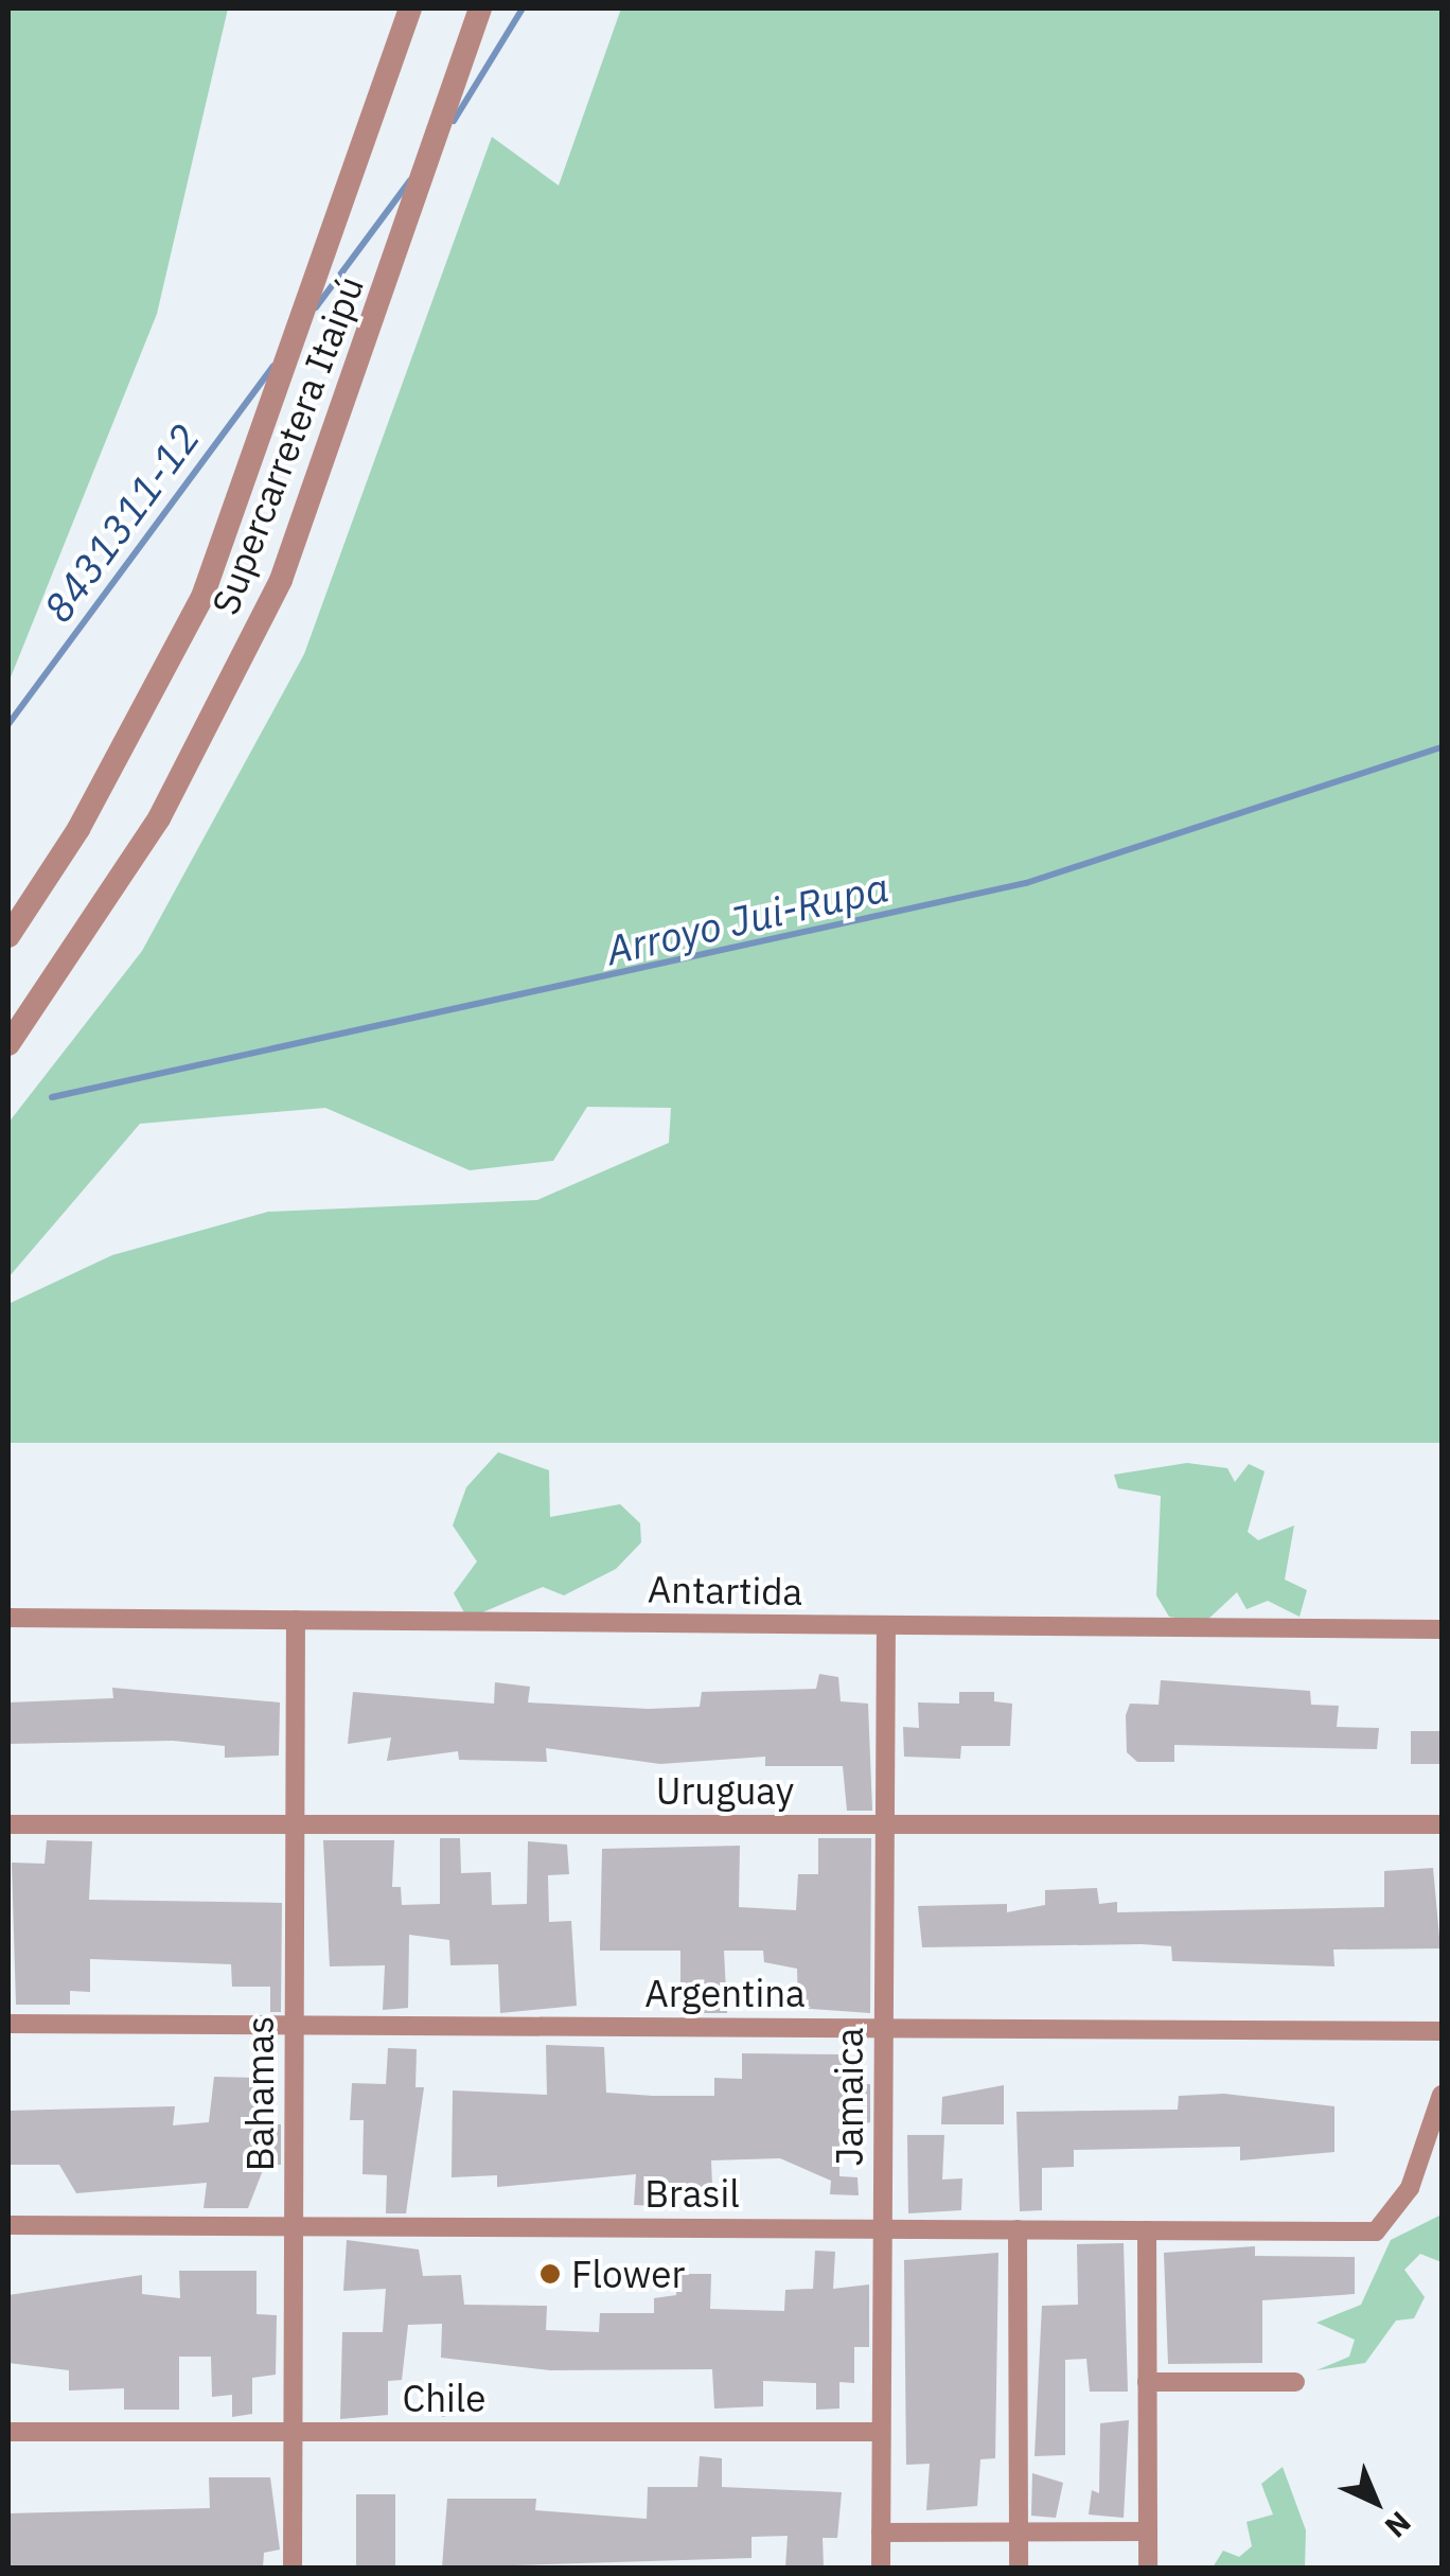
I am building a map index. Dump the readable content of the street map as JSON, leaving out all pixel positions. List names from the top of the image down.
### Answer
{
  "streets": {
    "street": [
      "Supercarretera Itaipú",
      "Antartida",
      "Uruguay",
      "Argentina",
      "Bahamas",
      "Jamaica",
      "Brasil",
      "Chile"
    ]
  },
  "crossings": [
    ["Antartida", "Bahamas"],
    ["Antartida", "Jamaica"],
    ["Uruguay", "Bahamas"],
    ["Uruguay", "Jamaica"],
    ["Argentina", "Bahamas"],
    ["Argentina", "Jamaica"],
    ["Bahamas", "Brasil"],
    ["Bahamas", "Chile"],
    ["Jamaica", "Brasil"],
    ["Jamaica", "Chile"]
  ],
  "water": ["8431311-12", "Arroyo Jui-Rupa"],
  "places": ["Flower"],
  "north": "bottom right"
}
